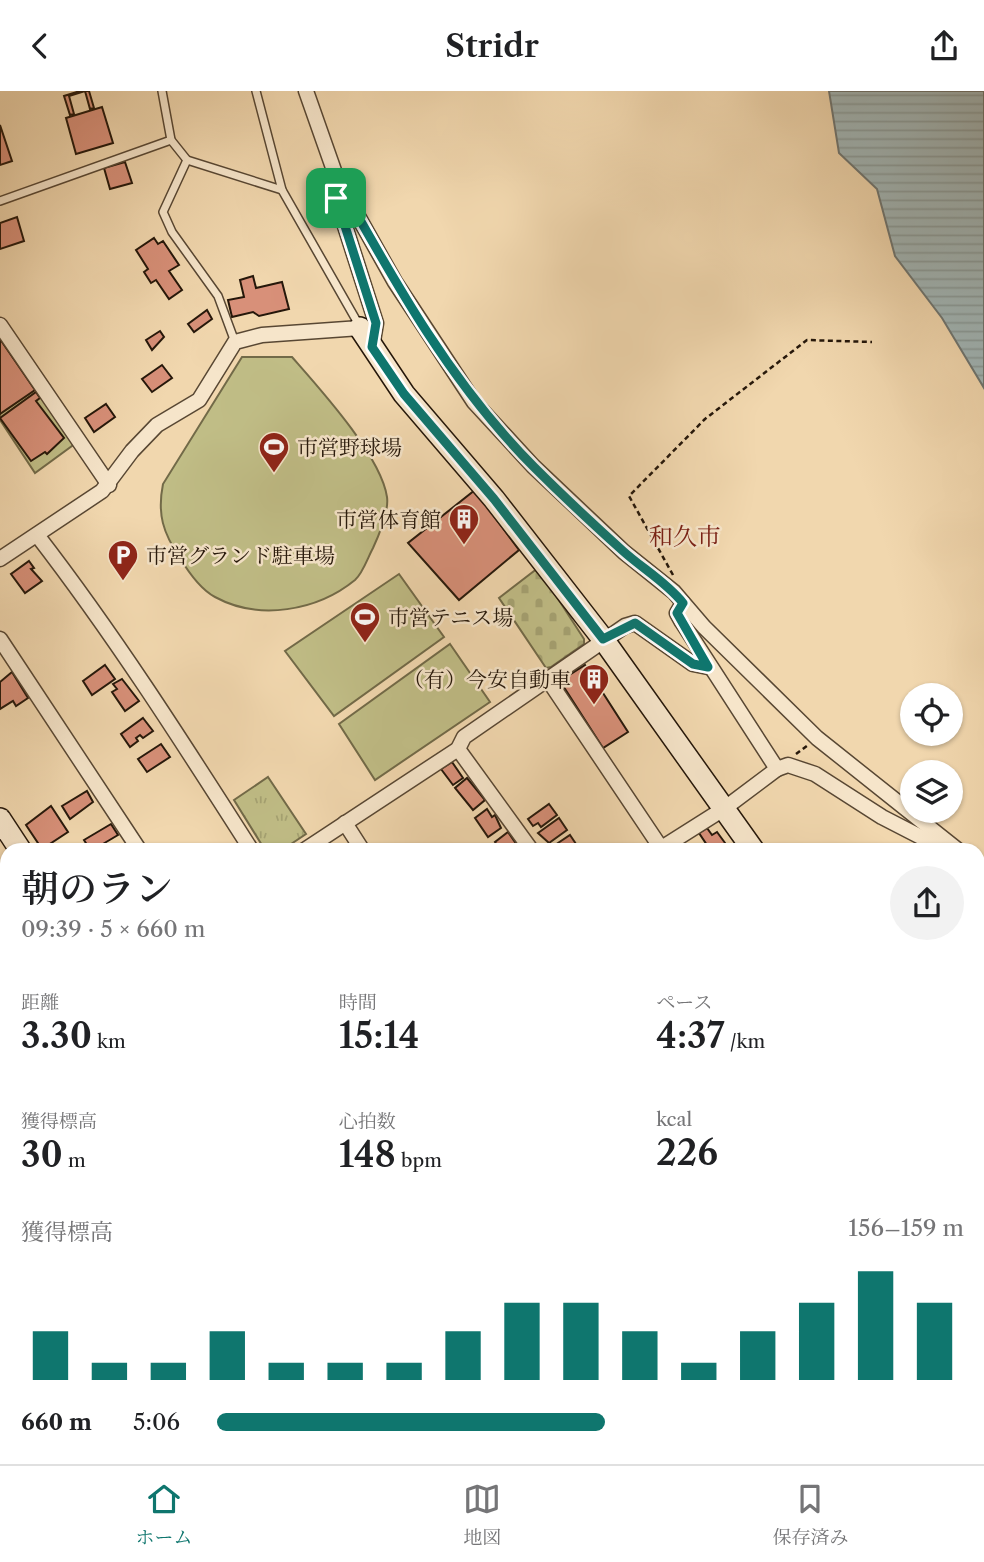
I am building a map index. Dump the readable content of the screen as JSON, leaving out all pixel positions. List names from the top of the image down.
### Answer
{
  "districts": ["和久市"],
  "places": {
    "sports": ["市営野球場", "市営テニス場"],
    "building": ["市営体育館", "（有）今安自動車"],
    "parking": ["市営グランド駐車場"]
  },
  "page": {
    "header": "Stridr",
    "heading": ["朝のラン", "09:39 · 5 × 660 m"],
    "stats": [
      ["距離", "3.30 km"],
      ["時間", "15:14"],
      ["ペース", "4:37 /km"],
      ["獲得標高", "30 m"],
      ["心拍数", "148 bpm"],
      ["kcal", "226"]
    ],
    "chart": ["獲得標高", "156–159 m"],
    "list": [
      {
        "name": "660 m",
        "note": "5:06"
      }
    ],
    "tabs": ["ホーム", "地図", "保存済み"]
  }
}
